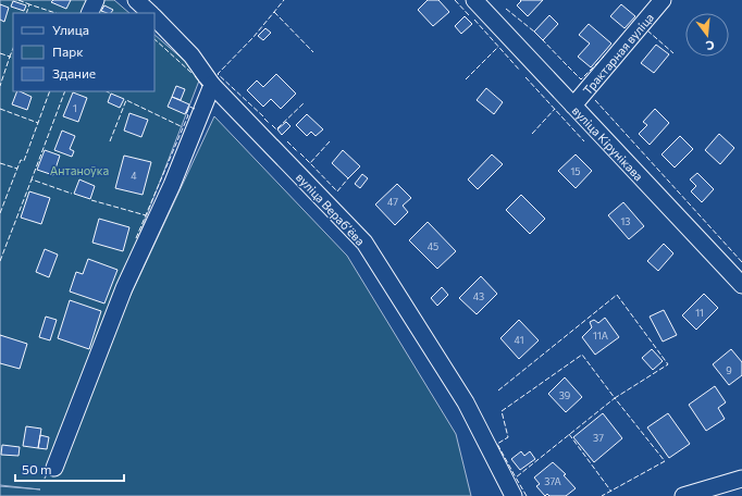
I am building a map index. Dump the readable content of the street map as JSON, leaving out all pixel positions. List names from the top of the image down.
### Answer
{
  "streets": {
    "street": ["Трактарная вуліца", "вуліца Кірунікава", "вуліца Верабʼёва"]
  },
  "crossings": [
    ["Трактарная вуліца", "вуліца Кірунікава"]
  ],
  "parks": ["Антаноўка"],
  "house_numbers": [
    "1",
    "15",
    "4",
    "47",
    "13",
    "45",
    "43",
    "11",
    "11А",
    "41",
    "9",
    "39",
    "37",
    "37А"
  ],
  "legend": ["Улица", "Парк", "Здание"],
  "scale_bar": "50 m",
  "north": "bottom"
}
